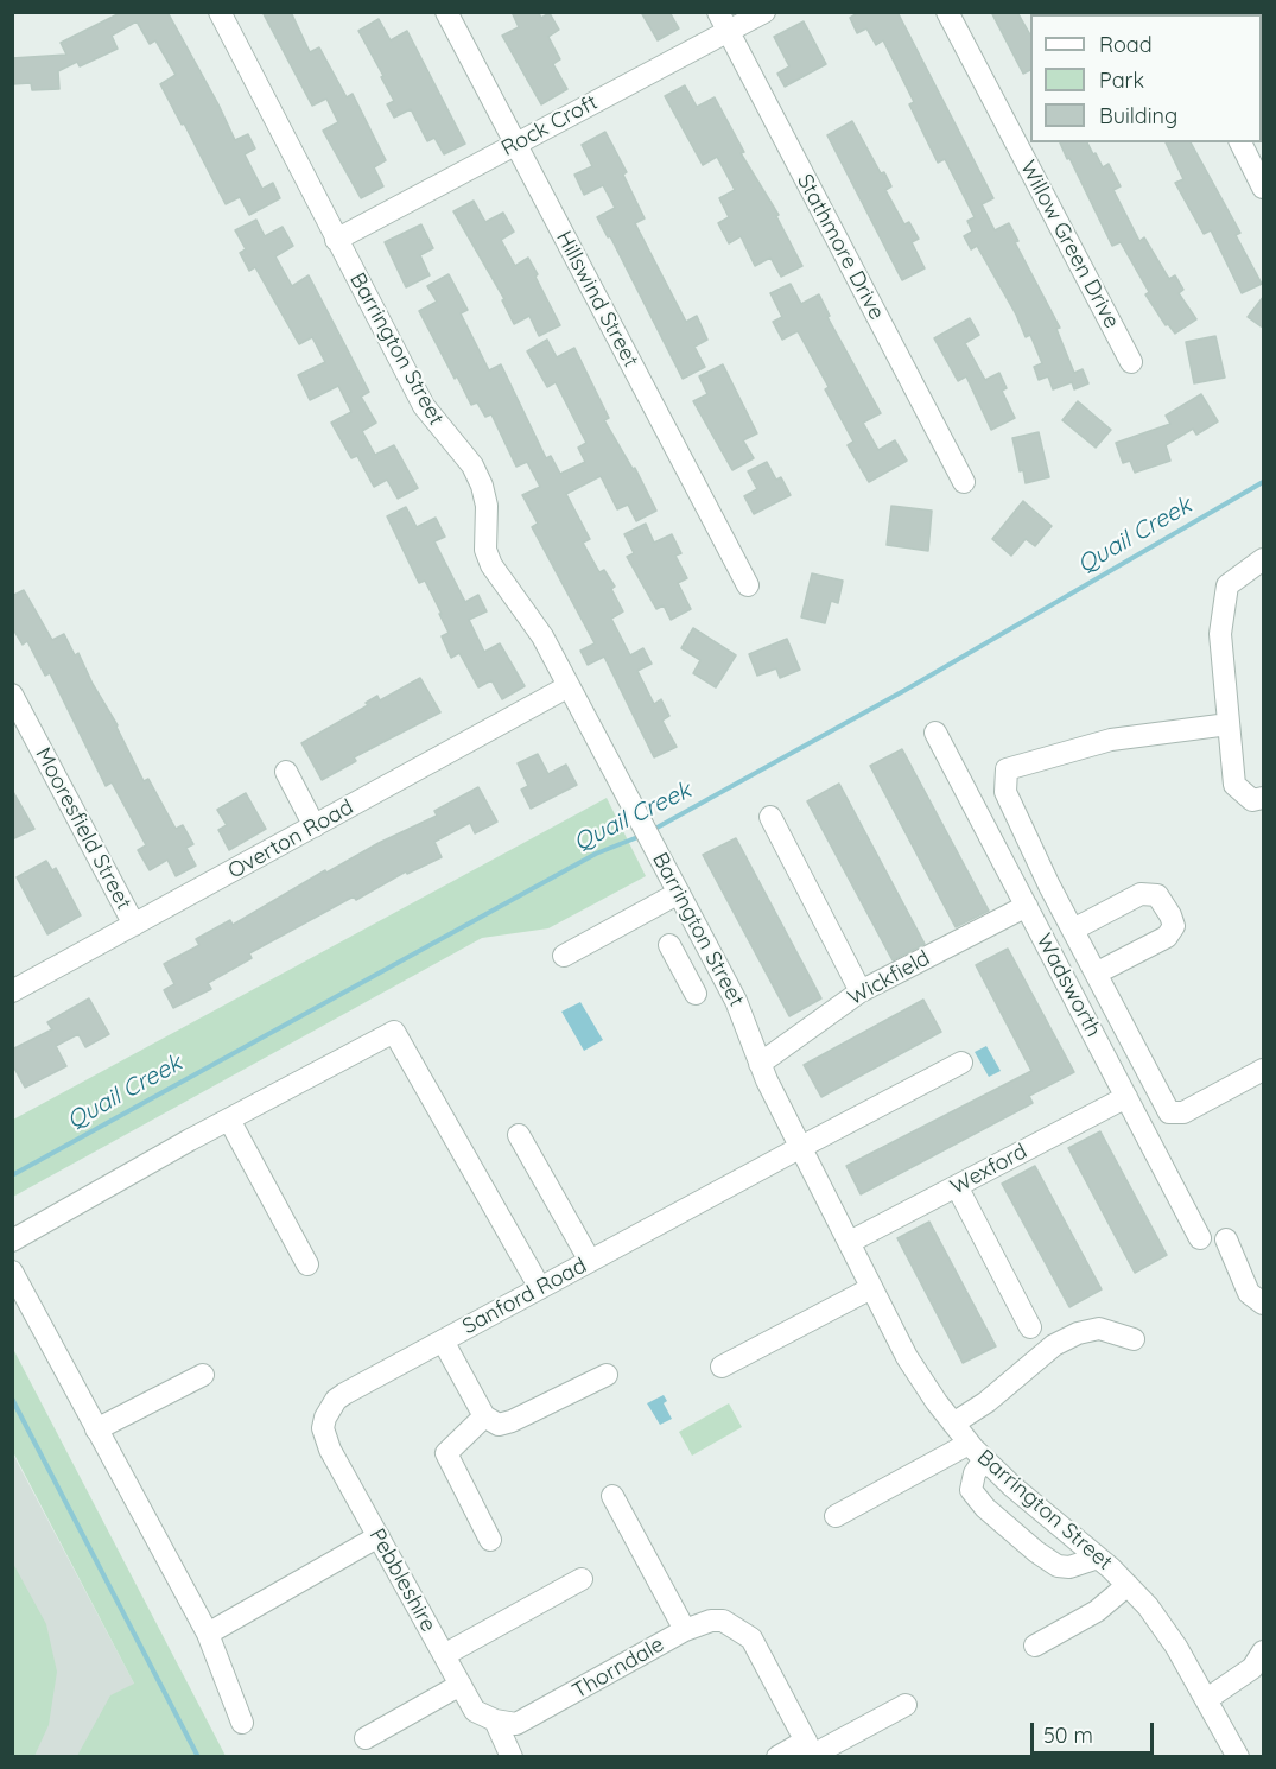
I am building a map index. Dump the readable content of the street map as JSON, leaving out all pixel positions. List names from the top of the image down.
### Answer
{
  "streets": {
    "street": [
      "Rock Croft",
      "Willow Green Drive",
      "Stathmore Drive",
      "Hillswind Street",
      "Barrington Street",
      "Mooresfield Street",
      "Overton Road",
      "Wickfield",
      "Wadsworth",
      "Wexford",
      "Sanford Road",
      "Pebbleshire",
      "Thorndale"
    ]
  },
  "crossings": [
    ["Rock Croft", "Stathmore Drive"],
    ["Rock Croft", "Hillswind Street"],
    ["Rock Croft", "Barrington Street"],
    ["Barrington Street", "Overton Road"],
    ["Barrington Street", "Wickfield"],
    ["Barrington Street", "Wexford"],
    ["Barrington Street", "Sanford Road"],
    ["Mooresfield Street", "Overton Road"],
    ["Wickfield", "Wadsworth"],
    ["Wadsworth", "Wexford"],
    ["Sanford Road", "Pebbleshire"],
    ["Pebbleshire", "Thorndale"]
  ],
  "water": ["Quail Creek"],
  "legend": ["Road", "Park", "Building"],
  "scale_bar": "50 m"
}
